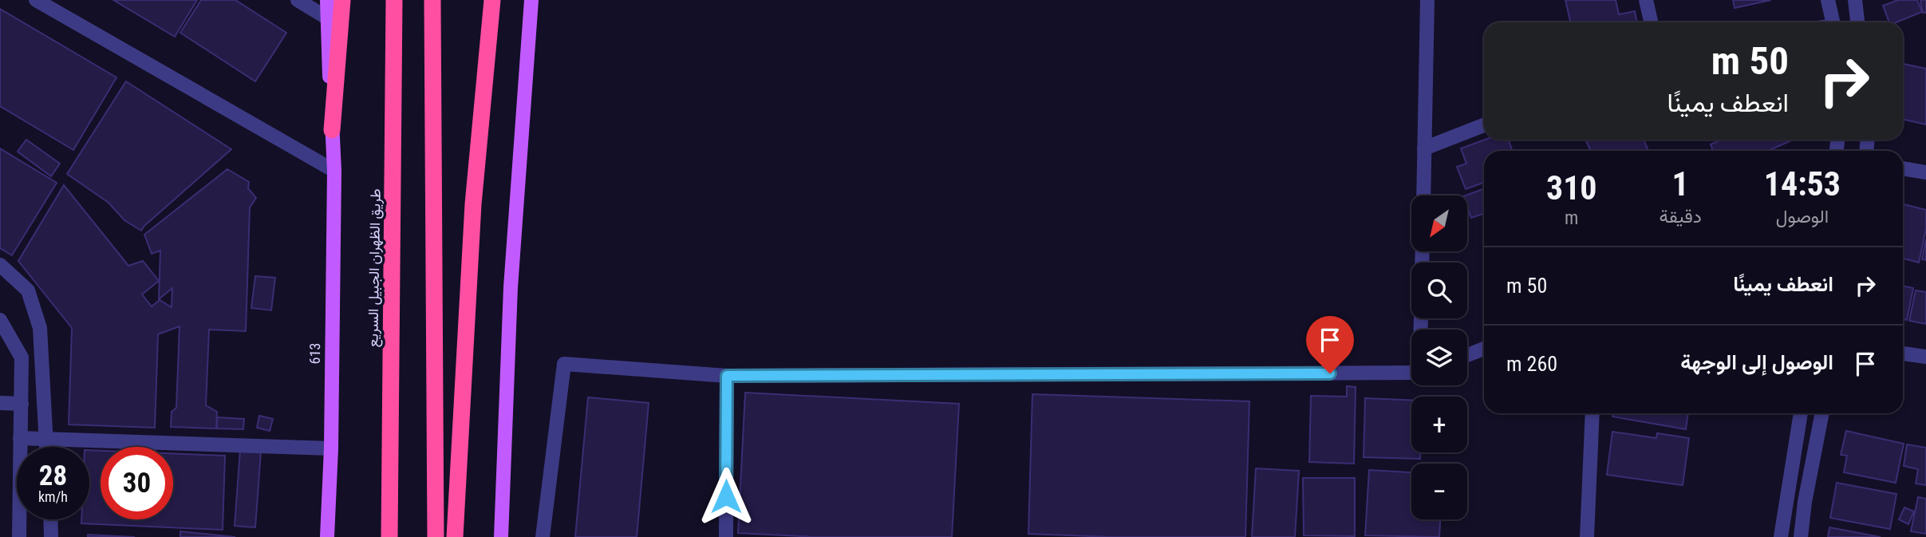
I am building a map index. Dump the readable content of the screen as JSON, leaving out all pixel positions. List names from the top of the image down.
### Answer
{
  "streets": {
    "highway": ["طريق الظهران الجبيل السريع"],
    "main road": ["613"]
  },
  "north": "bottom left",
  "page": {
    "turn": ["50 m", "انعطف يمينًا"],
    "eta": [
      "14:53",
      "الوصول",
      "1",
      "دقيقة",
      "310",
      "m"
    ],
    "map_buttons": ["+", "−"],
    "list": [
      {
        "name": "انعطف يمينًا",
        "value": "50 m"
      },
      {
        "name": "الوصول إلى الوجهة",
        "value": "260 m"
      }
    ],
    "speed": "28 km/h",
    "limit": "30"
  }
}
